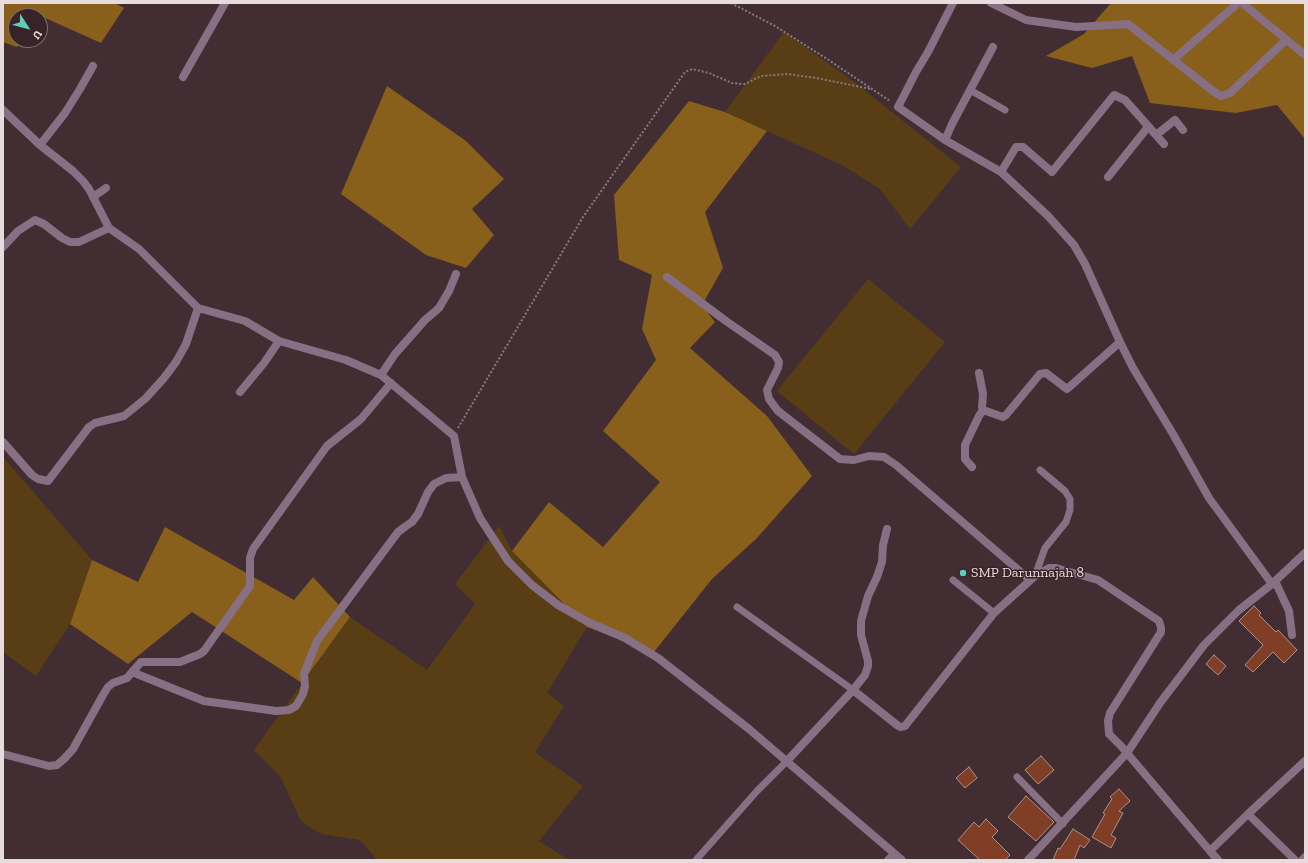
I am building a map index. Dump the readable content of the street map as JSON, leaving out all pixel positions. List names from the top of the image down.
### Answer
{
  "places": ["SMP Darunnajah 8"],
  "north": "bottom right"
}
